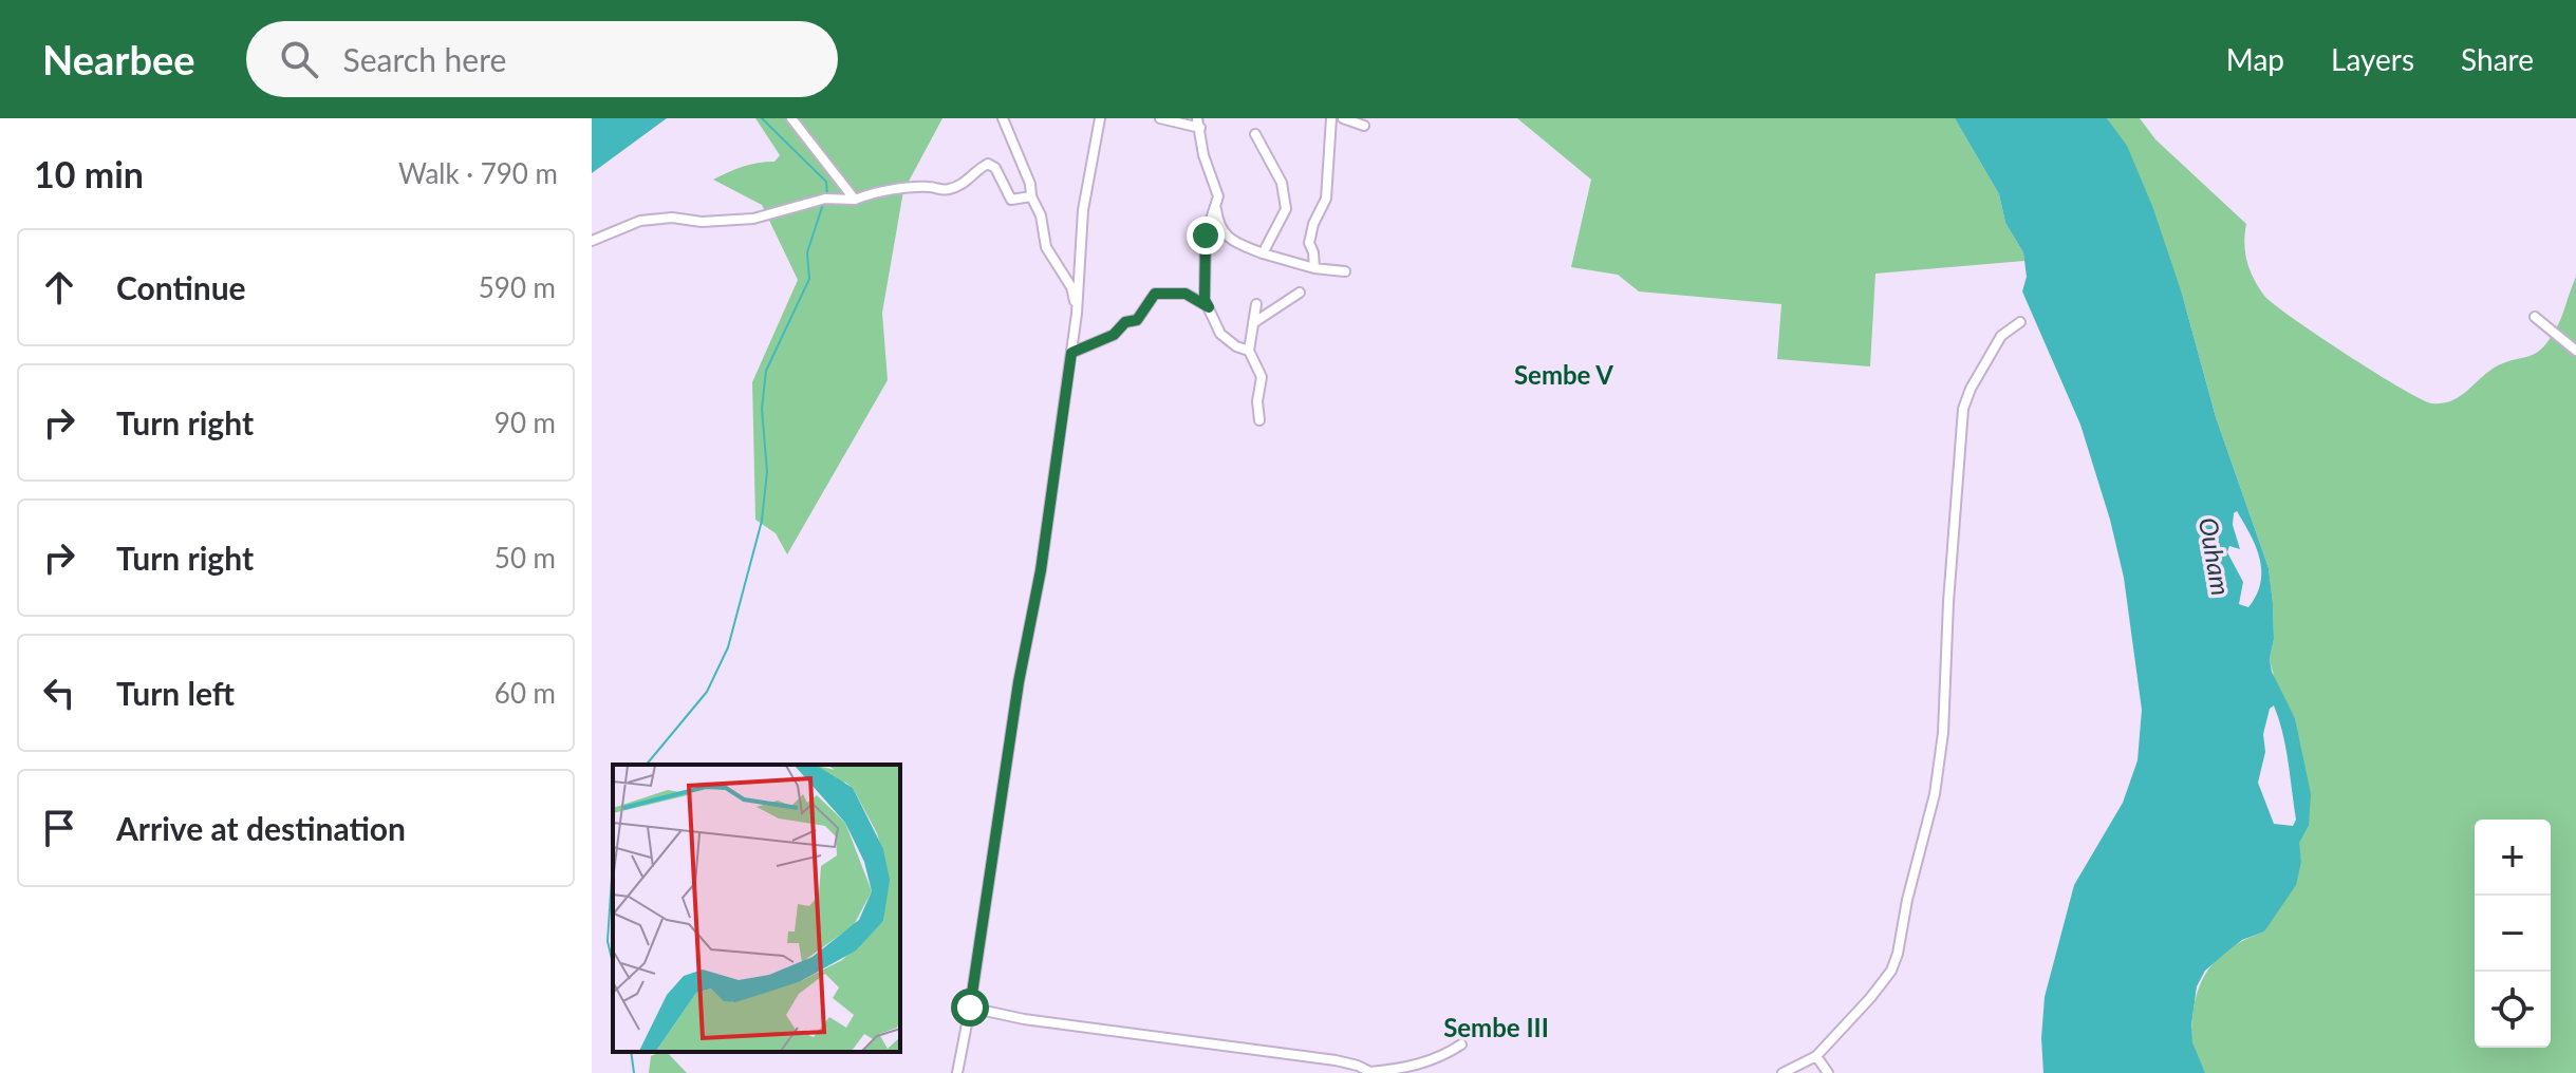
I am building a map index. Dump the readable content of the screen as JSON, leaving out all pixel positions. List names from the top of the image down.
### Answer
{
  "districts": ["Sembe V", "Sembe III"],
  "water": ["Ouham"],
  "page": {
    "header": "Nearbee",
    "search": "Search here",
    "nav": ["Map", "Layers", "Share"],
    "heading": ["10 min", "Walk · 790 m"],
    "list": [
      ["Continue", "590 m"],
      ["Turn right", "90 m"],
      ["Turn right", "50 m"],
      ["Turn left", "60 m"],
      "Arrive at destination"
    ],
    "map_buttons": ["+", "−"]
  }
}
